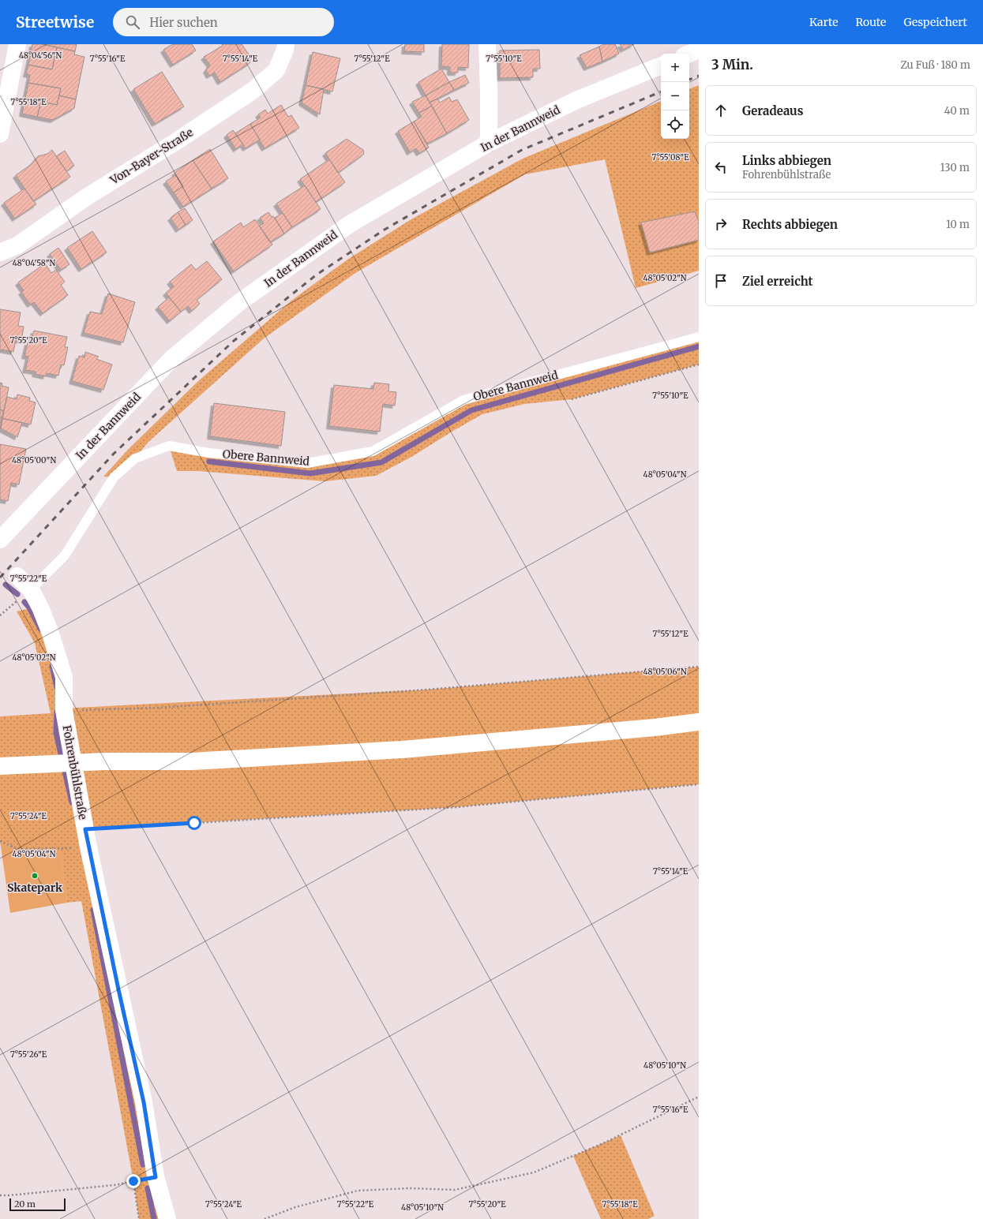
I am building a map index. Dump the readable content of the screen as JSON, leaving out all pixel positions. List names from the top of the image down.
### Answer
{
  "streets": {
    "street": ["In der Bannweid", "Von-Bayer-Straße", "Fohrenbühlstraße"],
    "lane": ["Obere Bannweid"]
  },
  "crossings": [
    ["Obere Bannweid", "Fohrenbühlstraße"]
  ],
  "places": ["Skatepark"],
  "scale_bar": "20 m",
  "page": {
    "header": "Streetwise",
    "search": "Hier suchen",
    "nav": ["Karte", "Route", "Gespeichert"],
    "heading": ["3 Min.", "Zu Fuß · 180 m"],
    "map_buttons": ["+", "−"],
    "list": [
      ["Geradeaus", "40 m"],
      ["Links abbiegen", "Fohrenbühlstraße", "130 m"],
      ["Rechts abbiegen", "10 m"],
      "Ziel erreicht"
    ],
    "scale": "20 m"
  },
  "coordinates": [
    "48°04'56\"N",
    "7°55'16\"E",
    "7°55'14\"E",
    "7°55'12\"E",
    "7°55'10\"E",
    "7°55'18\"E",
    "7°55'08\"E",
    "48°04'58\"N",
    "48°05'02\"N",
    "7°55'20\"E",
    "48°05'00\"N",
    "48°05'04\"N",
    "7°55'22\"E",
    "48°05'06\"N",
    "7°55'24\"E",
    "7°55'26\"E",
    "48°05'10\"N"
  ]
}
